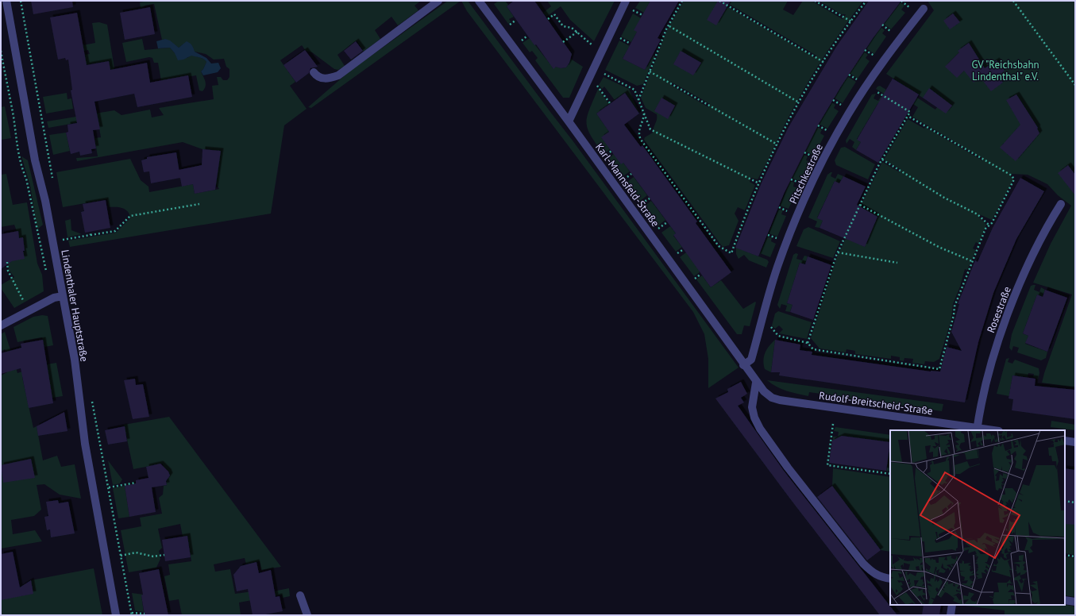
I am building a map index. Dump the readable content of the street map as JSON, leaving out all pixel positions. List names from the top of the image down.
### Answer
{
  "streets": {
    "street": [
      "Pitschkestraße",
      "Karl-Mannsfeld-Straße",
      "Lindenthaler Hauptstraße",
      "Rosestraße",
      "Rudolf-Breitscheid-Straße"
    ]
  },
  "crossings": [
    ["Pitschkestraße", "Karl-Mannsfeld-Straße"],
    ["Karl-Mannsfeld-Straße", "Rudolf-Breitscheid-Straße"],
    ["Rosestraße", "Rudolf-Breitscheid-Straße"]
  ],
  "parks": ["GV \"Reichsbahn Lindenthal\" e.V."]
}
